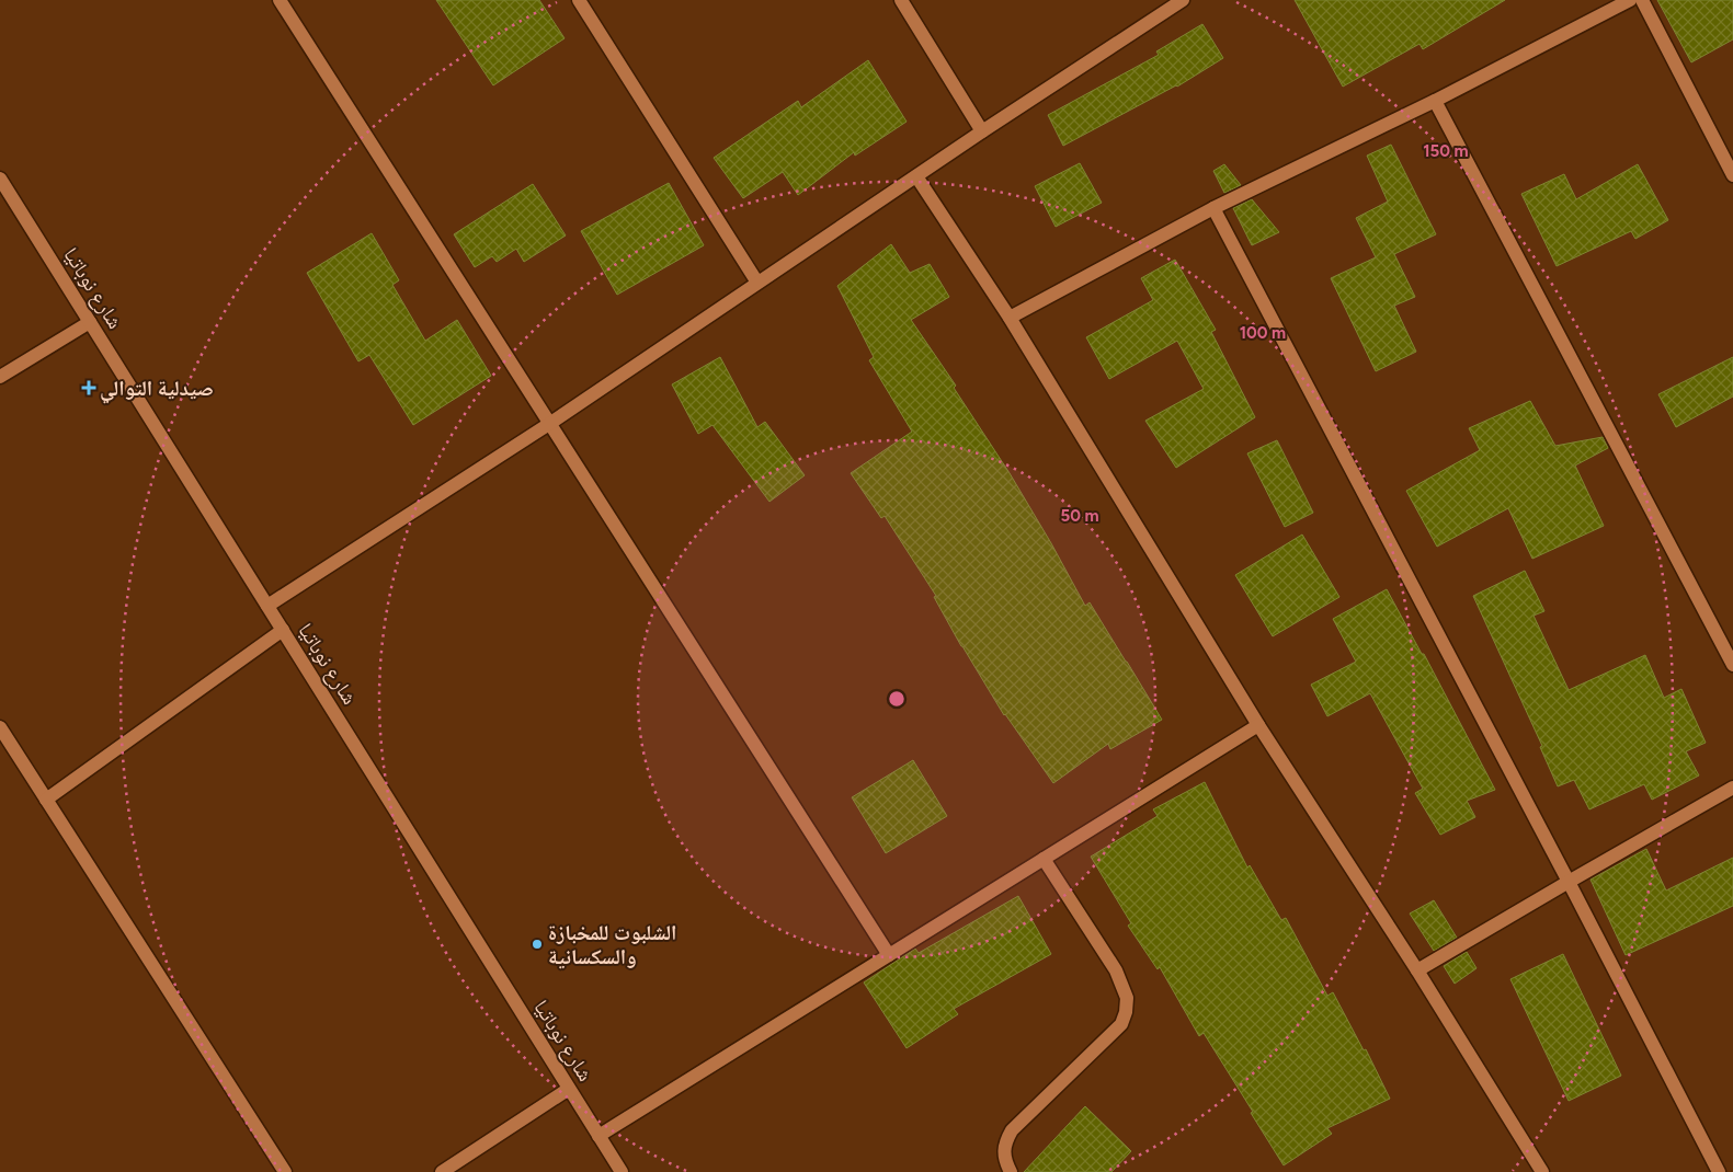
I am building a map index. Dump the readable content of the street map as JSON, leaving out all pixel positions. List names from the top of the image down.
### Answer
{
  "streets": {
    "street": ["شارع نوباتيا"]
  },
  "places": {
    "health": ["صيدلية التوالي"],
    "other": ["الشلبوت للمخبازة والسكسانية"]
  },
  "rings": ["150 m", "100 m", "50 m"]
}
